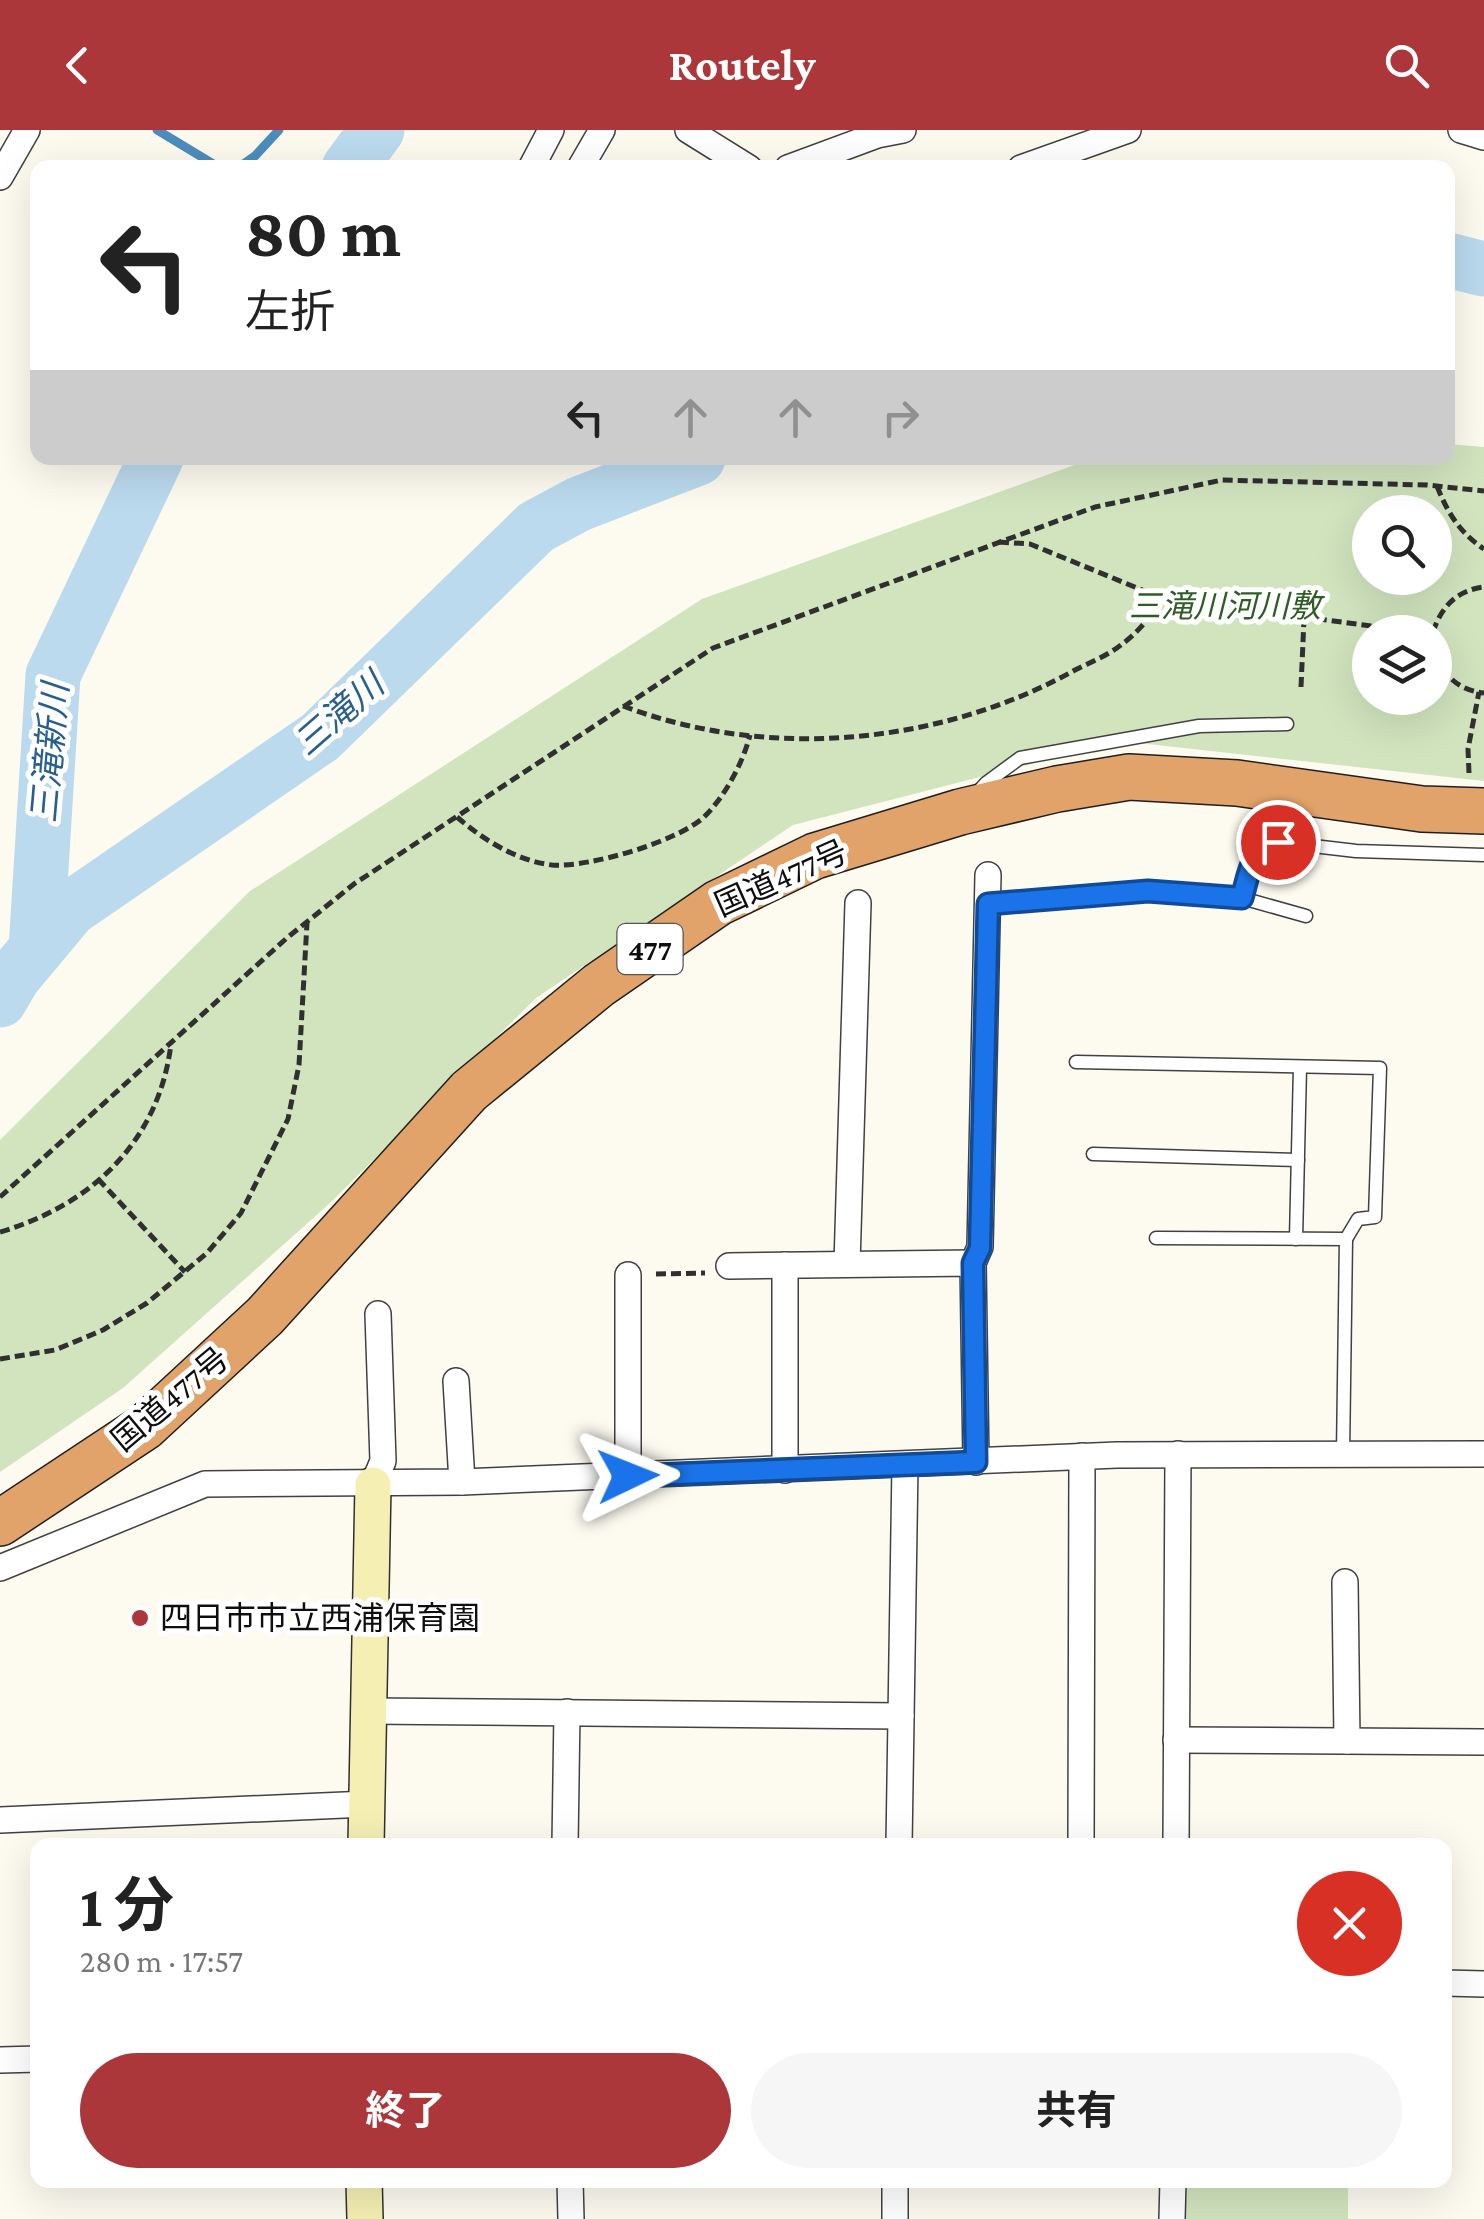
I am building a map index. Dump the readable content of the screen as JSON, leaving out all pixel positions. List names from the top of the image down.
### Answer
{
  "streets": {
    "highway": ["国道477号", "477"]
  },
  "water": ["三滝川", "三滝新川"],
  "parks": ["三滝川河川敷"],
  "places": ["四日市市立西浦保育園"],
  "page": {
    "header": "Routely",
    "turn": ["80 m", "左折"],
    "heading": ["1 分", "280 m · 17:57"],
    "buttons": ["終了", "共有"]
  }
}
